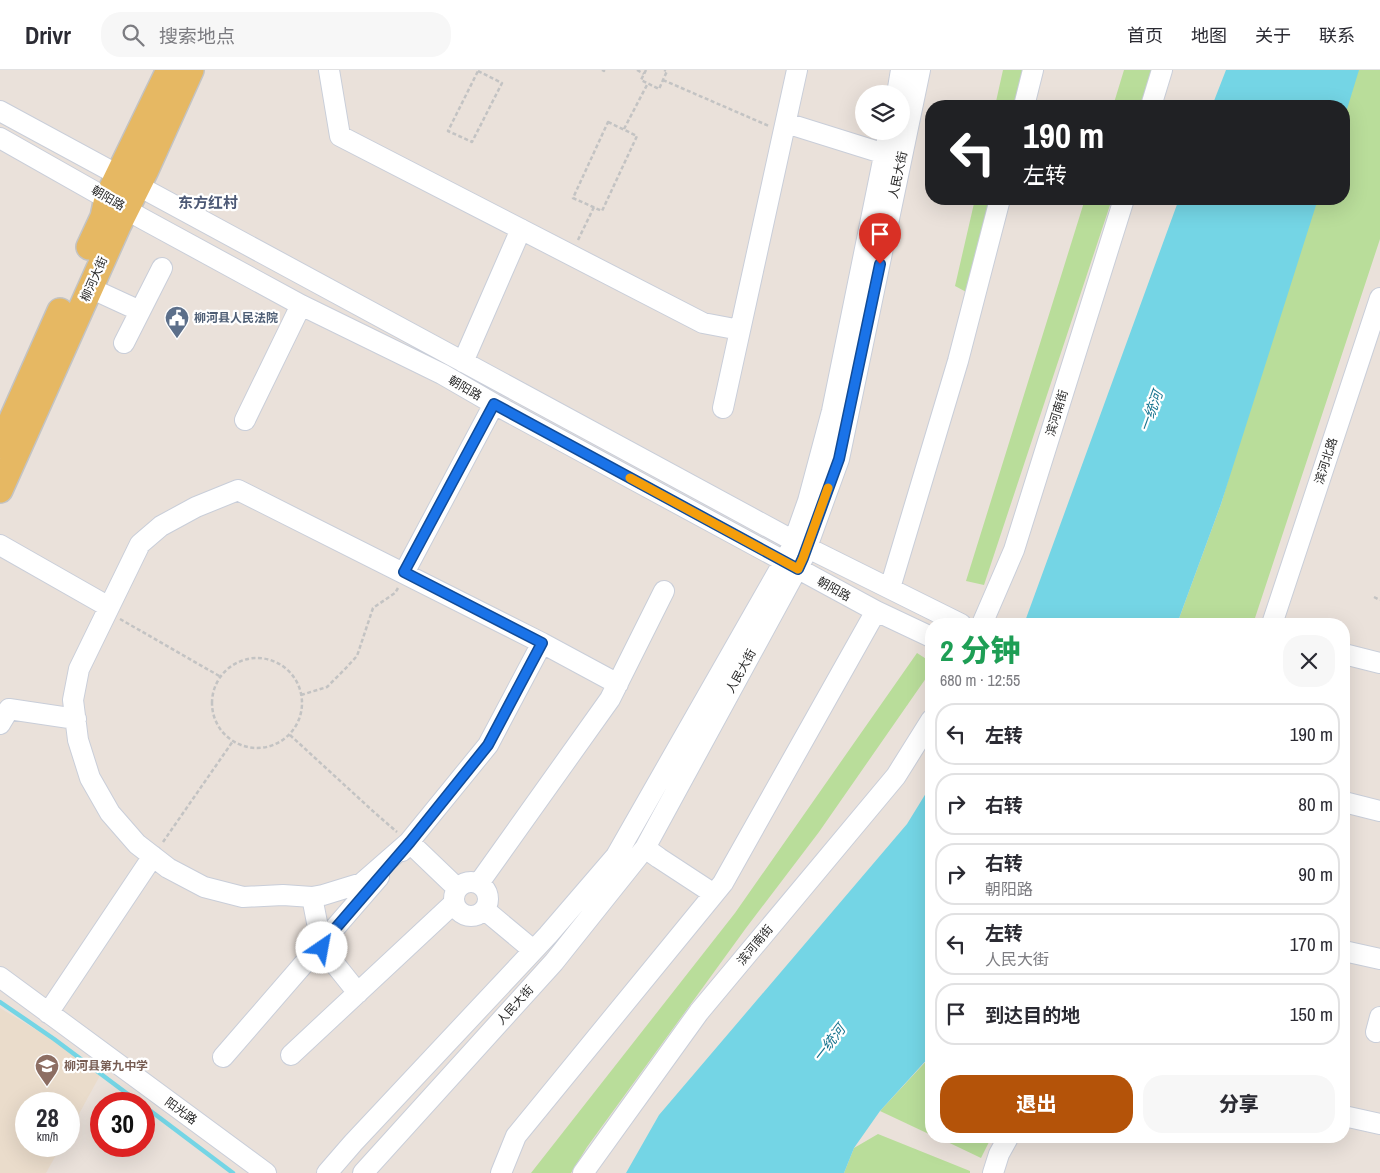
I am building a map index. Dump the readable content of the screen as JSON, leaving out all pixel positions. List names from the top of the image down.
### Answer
{
  "streets": {
    "main road": ["柳河大街"],
    "street": [
      "人民大街",
      "朝阳路",
      "滨河南街",
      "滨河北路",
      "阳光路"
    ]
  },
  "crossings": [
    ["人民大街", "朝阳路"],
    ["朝阳路", "柳河大街"]
  ],
  "districts": ["东方红村"],
  "water": ["一统河"],
  "places": {
    "public building": ["柳河县人民法院"],
    "school or university": ["柳河县第九中学"]
  },
  "page": {
    "header": "Drivr",
    "search": "搜索地点",
    "nav": [
      "首页",
      "地图",
      "关于",
      "联系"
    ],
    "turn": ["190 m", "左转"],
    "heading": ["2 分钟", "680 m · 12:55"],
    "list": [
      {
        "name": "左转",
        "value": "190 m"
      },
      {
        "name": "右转",
        "value": "80 m"
      },
      {
        "name": "右转",
        "note": "朝阳路",
        "value": "90 m"
      },
      {
        "name": "左转",
        "note": "人民大街",
        "value": "170 m"
      },
      {
        "name": "到达目的地",
        "value": "150 m"
      }
    ],
    "buttons": ["退出", "分享"],
    "speed": "28 km/h",
    "limit": "30"
  }
}
